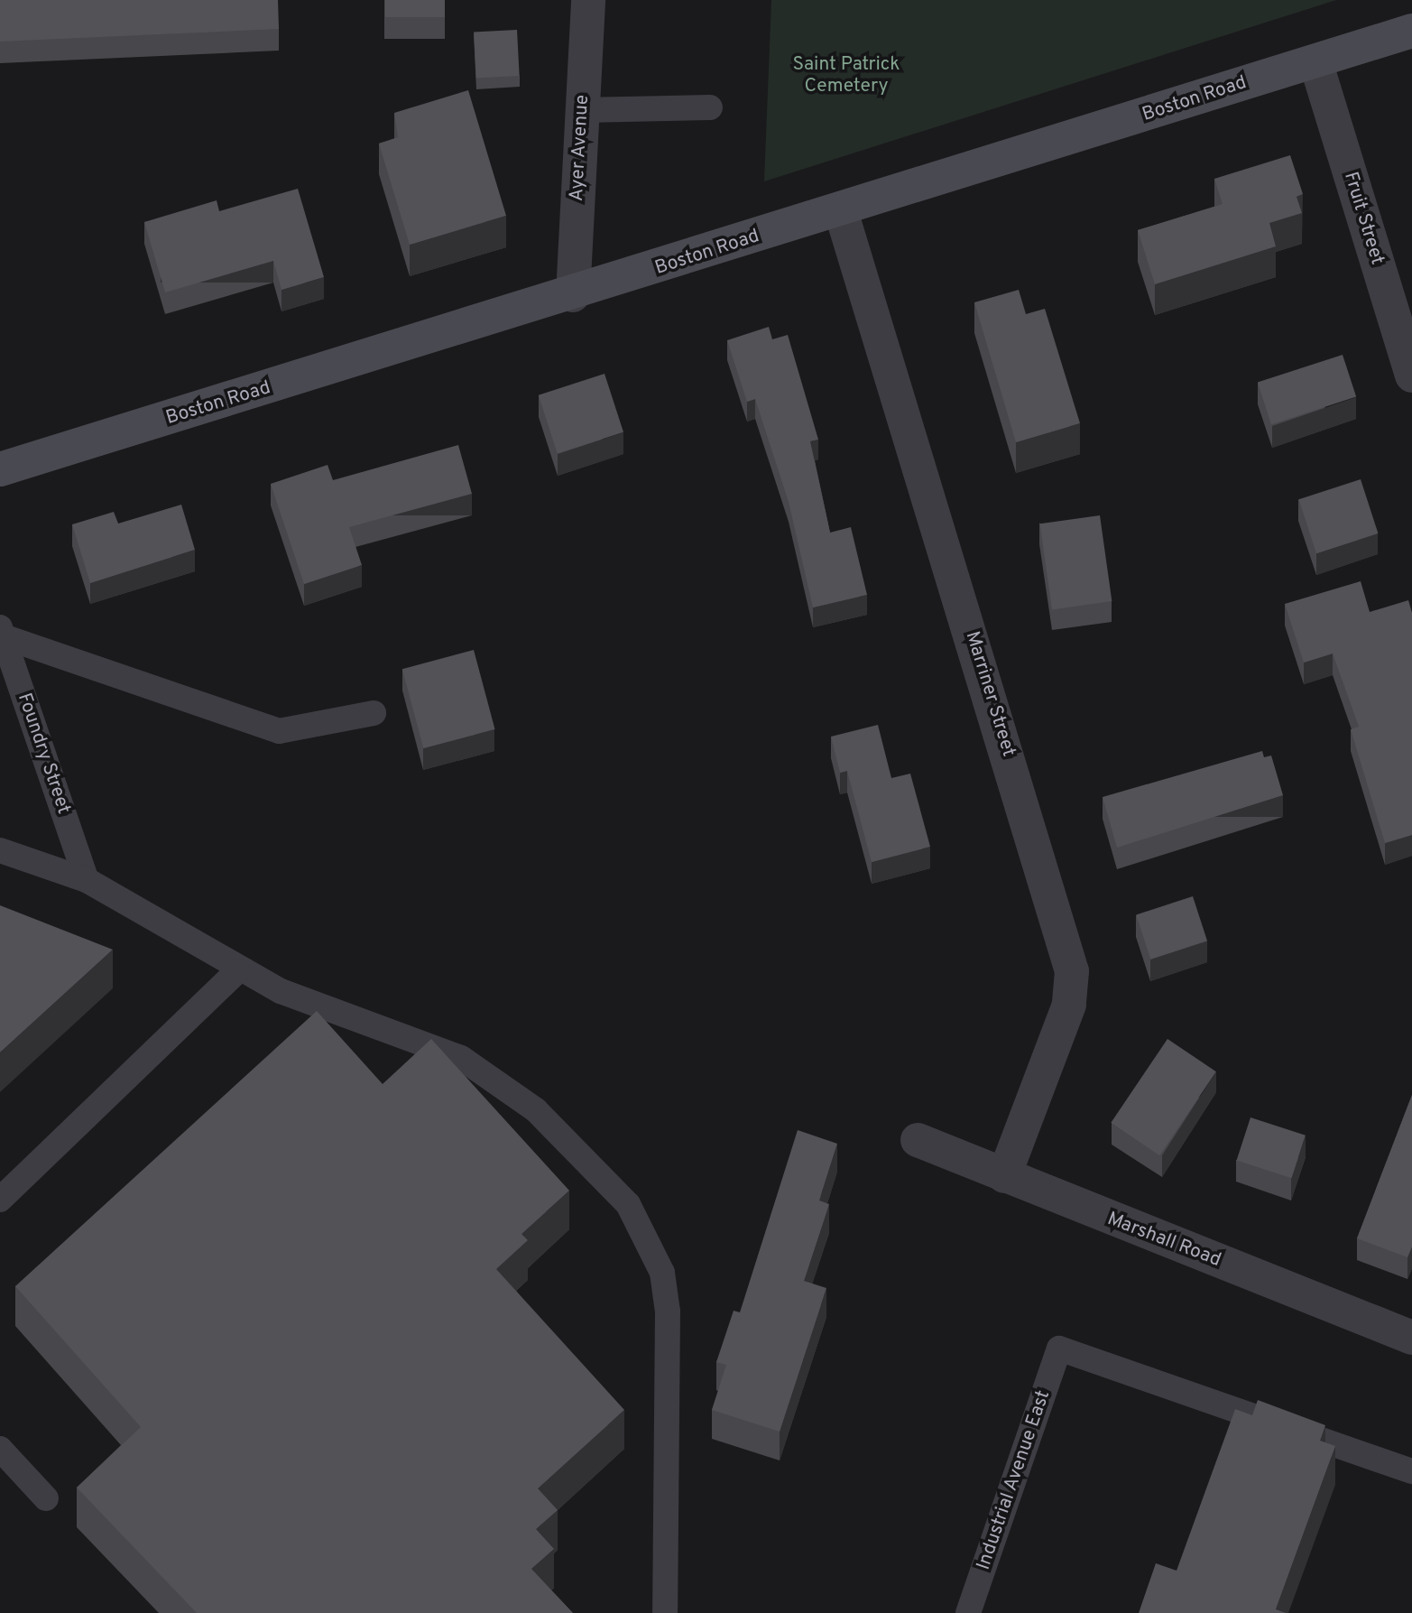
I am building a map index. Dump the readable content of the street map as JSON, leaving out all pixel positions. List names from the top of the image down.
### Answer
{
  "streets": {
    "main road": ["Boston Road"],
    "street": [
      "Ayer Avenue",
      "Fruit Street",
      "Marriner Street",
      "Marshall Road"
    ],
    "lane": ["Foundry Street", "Industrial Avenue East"]
  },
  "crossings": [
    ["Boston Road", "Ayer Avenue"],
    ["Boston Road", "Fruit Street"],
    ["Boston Road", "Marriner Street"],
    ["Marriner Street", "Marshall Road"]
  ],
  "parks": ["Saint Patrick Cemetery"]
}
